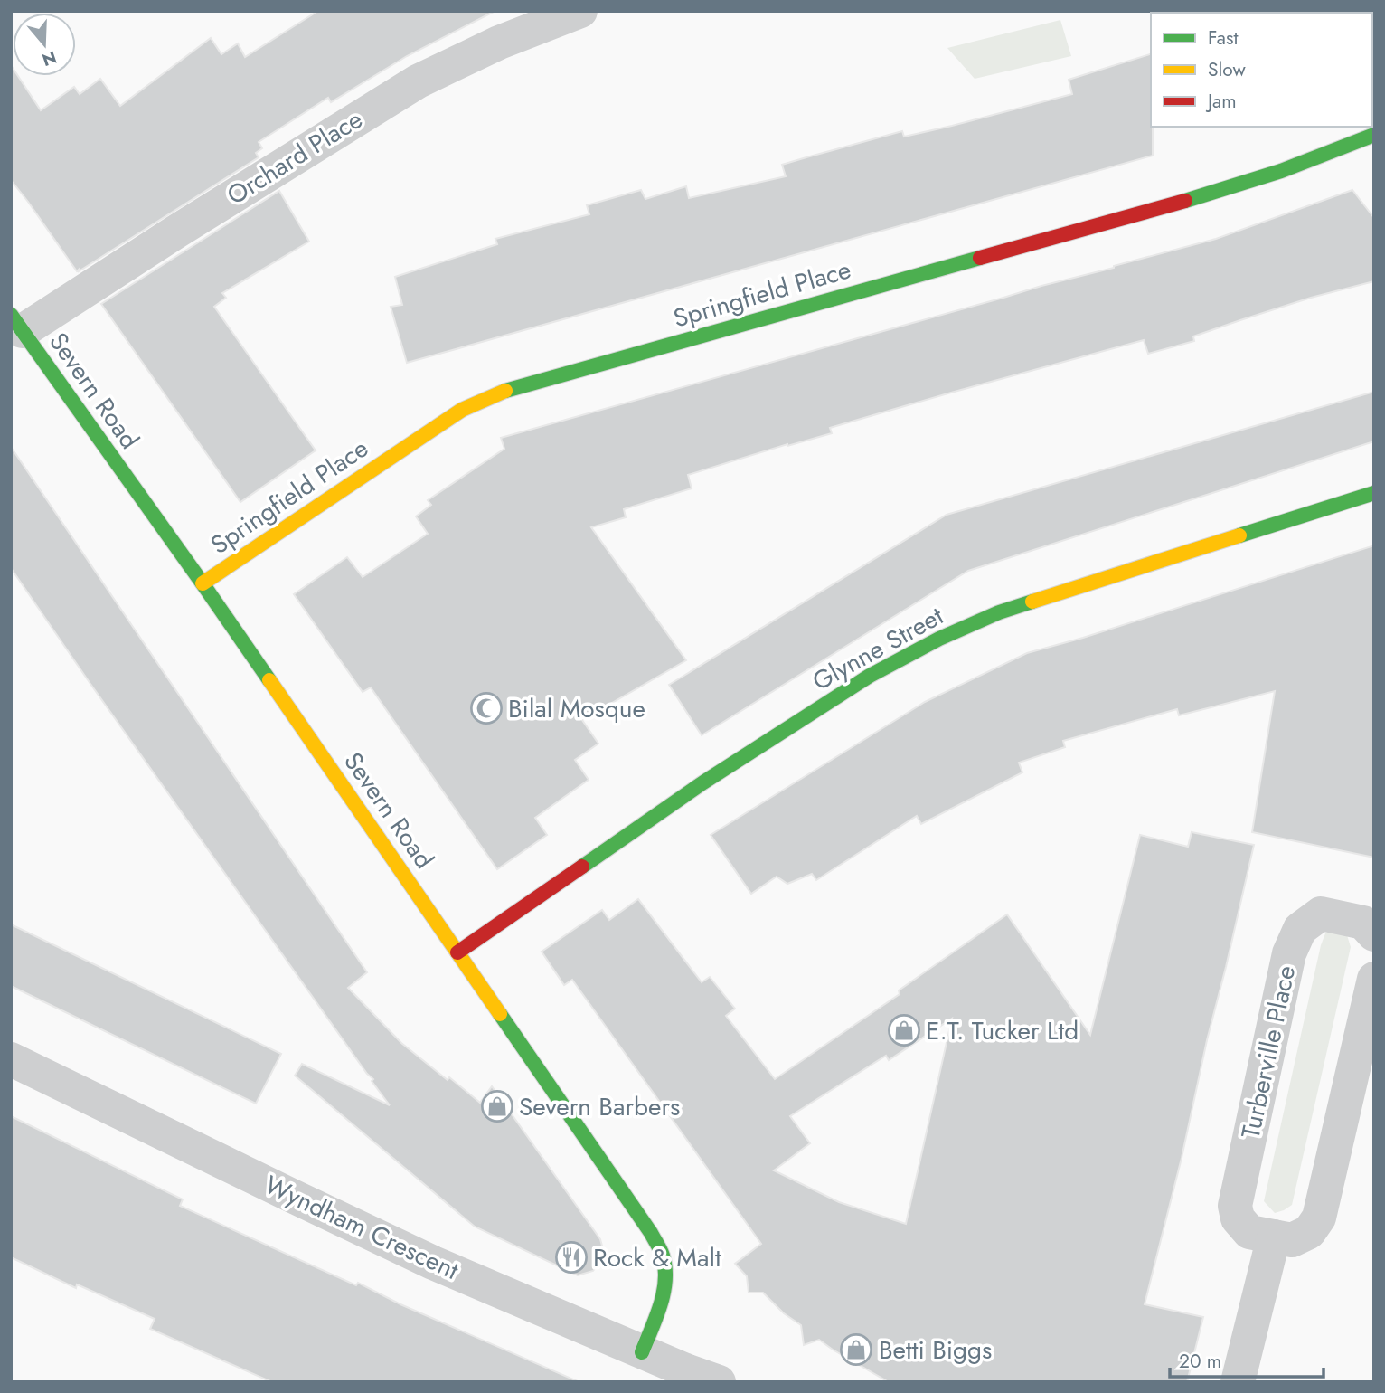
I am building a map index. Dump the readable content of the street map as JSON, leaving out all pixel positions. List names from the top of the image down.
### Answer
{
  "streets": {
    "street": [
      "Orchard Place",
      "Springfield Place",
      "Severn Road",
      "Glynne Street",
      "Turberville Place",
      "Wyndham Crescent"
    ]
  },
  "crossings": [
    ["Orchard Place", "Severn Road"],
    ["Springfield Place", "Severn Road"],
    ["Severn Road", "Glynne Street"],
    ["Severn Road", "Wyndham Crescent"]
  ],
  "places": {
    "mosque": ["Bilal Mosque"],
    "shop": ["E.T. Tucker Ltd", "Severn Barbers", "Betti Biggs"],
    "restaurant": ["Rock & Malt"]
  },
  "legend": ["Fast", "Slow", "Jam"],
  "scale_bar": "20 m",
  "north": "bottom"
}
